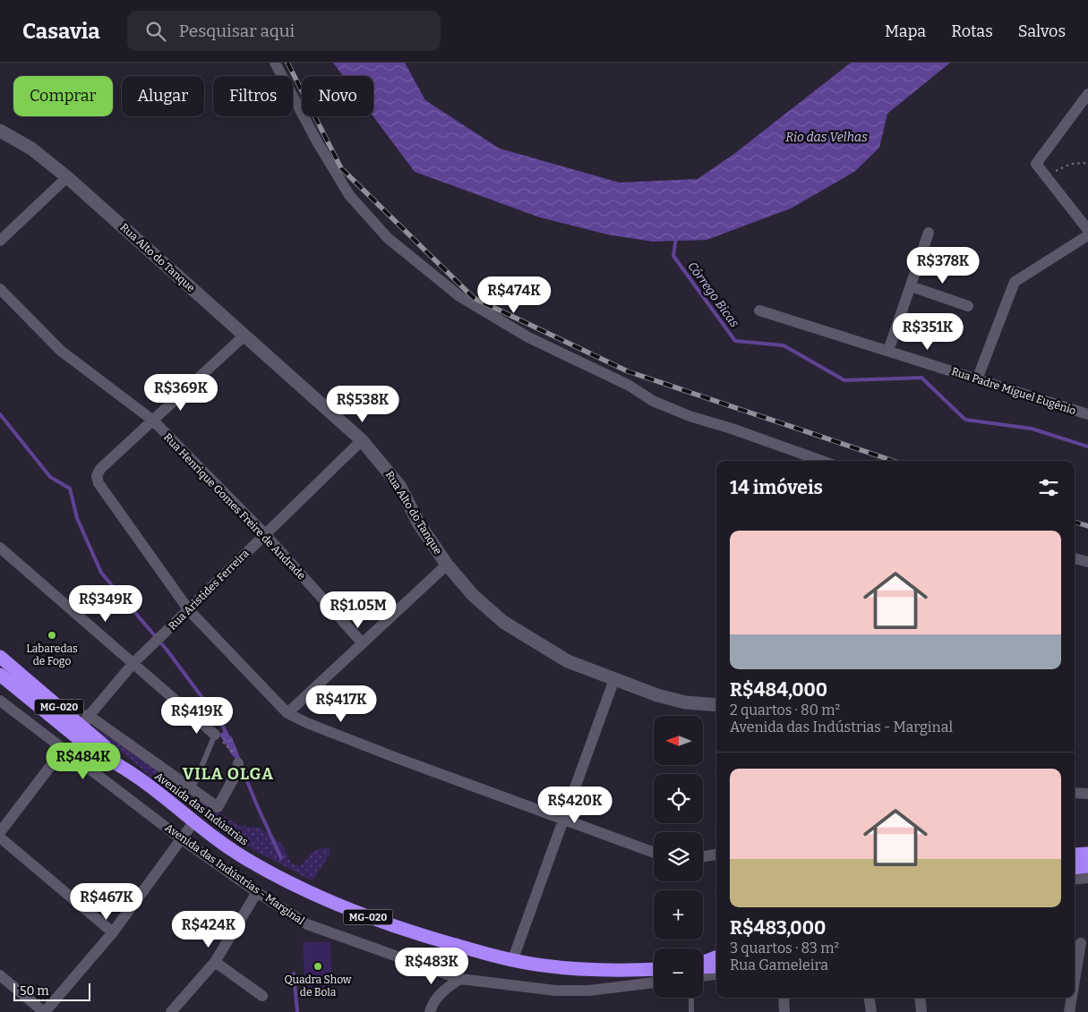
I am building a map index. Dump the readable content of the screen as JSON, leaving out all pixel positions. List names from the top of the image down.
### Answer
{
  "streets": {
    "highway": ["MG-020", "Avenida das Indústrias"],
    "main road": ["Rua Alto do Tanque"],
    "street": [
      "Rua Padre Miguel Eugênio",
      "Rua Henrique Gomes Freire de Andrade",
      "Rua Aristides Ferreira",
      "Avenida das Indústrias - Marginal"
    ]
  },
  "crossings": [
    ["Rua Alto do Tanque", "Rua Aristides Ferreira"],
    ["Rua Henrique Gomes Freire de Andrade", "Rua Aristides Ferreira"],
    ["Rua Aristides Ferreira", "Avenida das Indústrias"]
  ],
  "districts": ["VILA OLGA"],
  "water": ["Rio das Velhas", "Córrego Bicas"],
  "places": ["Labaredas de Fogo", "Quadra Show de Bola"],
  "scale_bar": "50 m",
  "north": "left",
  "page": {
    "header": "Casavia",
    "search": "Pesquisar aqui",
    "nav": ["Mapa", "Rotas", "Salvos"],
    "chip": [
      "Comprar",
      "Alugar",
      "Filtros",
      "Novo"
    ],
    "price": [
      "R$378K",
      "R$474K",
      "R$351K",
      "R$369K",
      "R$538K",
      "R$349K",
      "R$1.05M",
      "R$417K",
      "R$419K",
      "R$484K",
      "R$420K",
      "R$467K",
      "R$424K",
      "R$483K"
    ],
    "heading": "14 imóveis",
    "list": [
      {
        "name": "R$484,000",
        "note": "2 quartos · 80 m² · Avenida das Indústrias - Marginal"
      },
      {
        "name": "R$483,000",
        "note": "3 quartos · 83 m² · Rua Gameleira"
      }
    ],
    "map_buttons": ["+", "−"],
    "scale": "50 m"
  }
}
